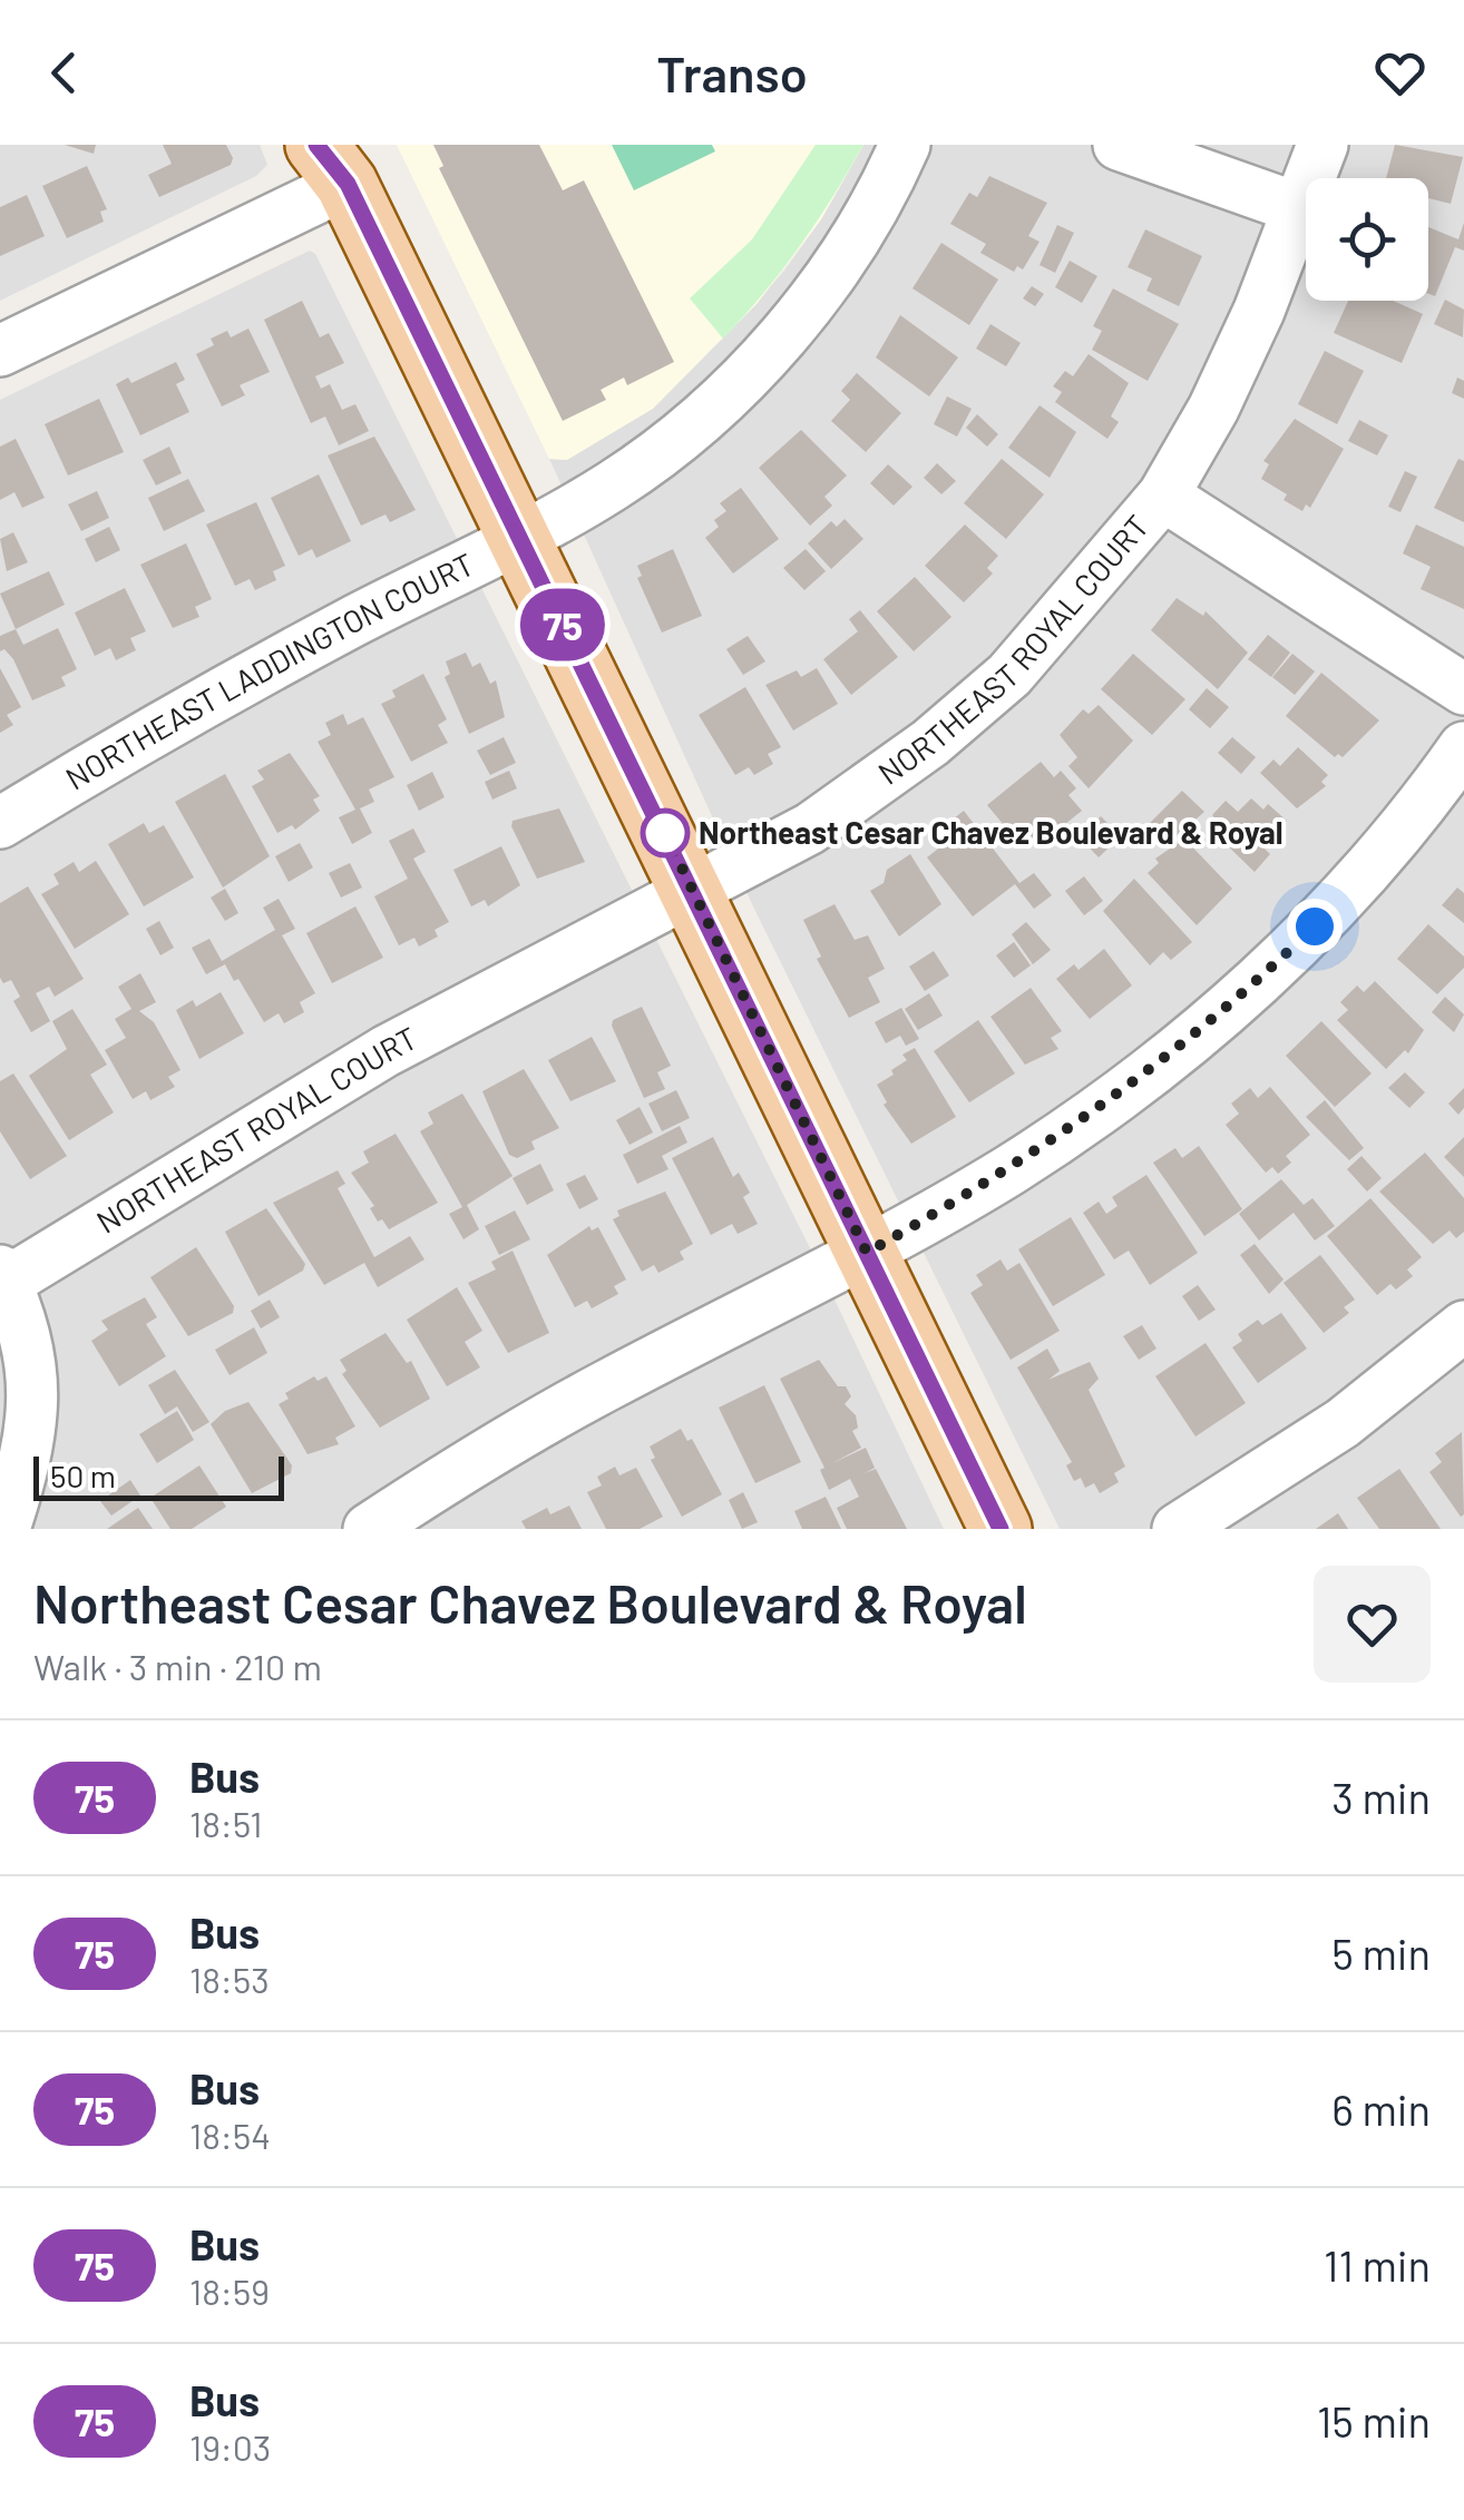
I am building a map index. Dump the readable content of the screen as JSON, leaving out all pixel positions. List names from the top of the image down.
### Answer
{
  "streets": {
    "street": ["NORTHEAST ROYAL COURT", "NORTHEAST LADDINGTON COURT"]
  },
  "places": ["Northeast Cesar Chavez Boulevard & Royal"],
  "lines": ["bus line 75"],
  "scale_bar": "50 m",
  "page": {
    "header": "Transo",
    "on_map": "75",
    "scale": "50 m",
    "heading": ["Northeast Cesar Chavez Boulevard & Royal", "Walk · 3 min · 210 m"],
    "list": [
      {
        "mark": "75",
        "name": "Bus",
        "note": "18:51",
        "value": "3 min"
      },
      {
        "mark": "75",
        "name": "Bus",
        "note": "18:53",
        "value": "5 min"
      },
      {
        "mark": "75",
        "name": "Bus",
        "note": "18:54",
        "value": "6 min"
      },
      {
        "mark": "75",
        "name": "Bus",
        "note": "18:59",
        "value": "11 min"
      },
      {
        "mark": "75",
        "name": "Bus",
        "note": "19:03",
        "value": "15 min"
      }
    ]
  }
}
